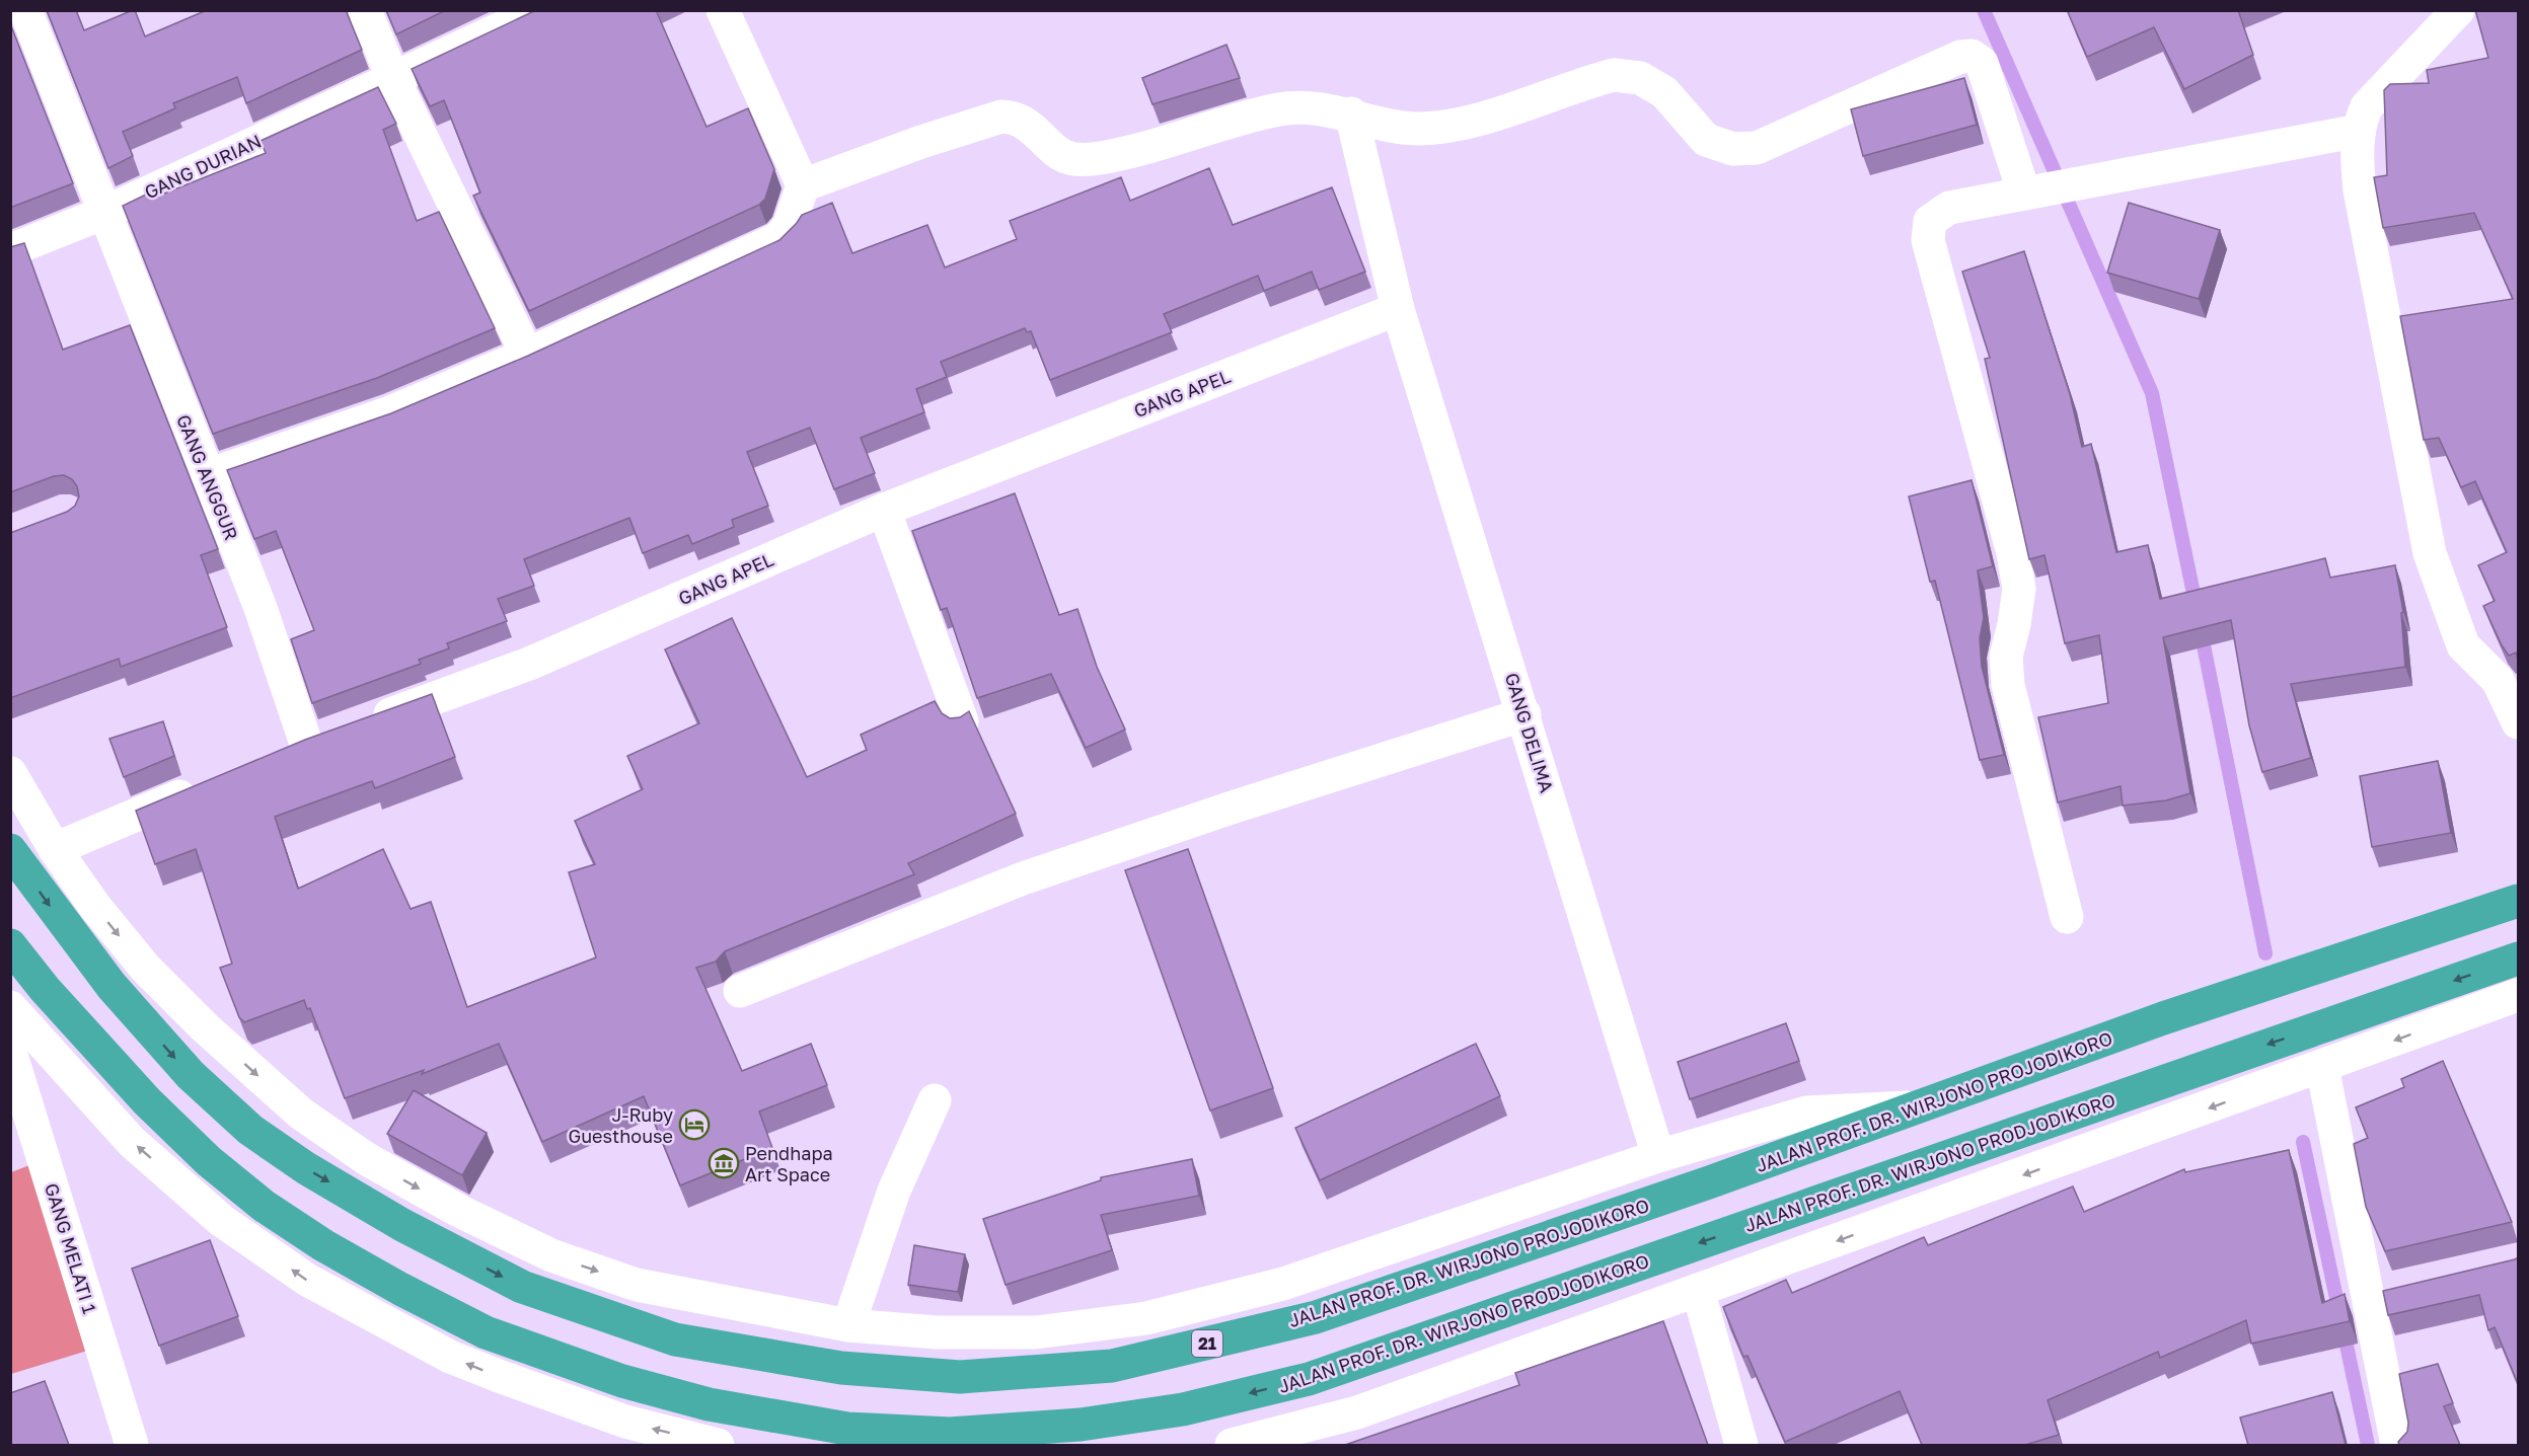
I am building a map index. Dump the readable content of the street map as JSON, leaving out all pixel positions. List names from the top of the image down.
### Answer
{
  "streets": {
    "highway": ["JALAN PROF. DR. WIRJONO PROJODIKORO", "JALAN PROF. DR. WIRJONO PRODJODIKORO", "21"],
    "street": [
      "GANG DURIAN",
      "GANG APEL",
      "GANG ANGGUR",
      "GANG DELIMA",
      "GANG MELATI 1"
    ]
  },
  "crossings": [
    ["GANG DURIAN", "GANG ANGGUR"],
    ["GANG APEL", "GANG ANGGUR"],
    ["GANG APEL", "GANG DELIMA"]
  ],
  "one_way": ["JALAN PROF. DR. WIRJONO PROJODIKORO", "JALAN PROF. DR. WIRJONO PRODJODIKORO"],
  "places": {
    "hotel": ["J-Ruby Guesthouse"],
    "museum": ["Pendhapa Art Space"]
  }
}
